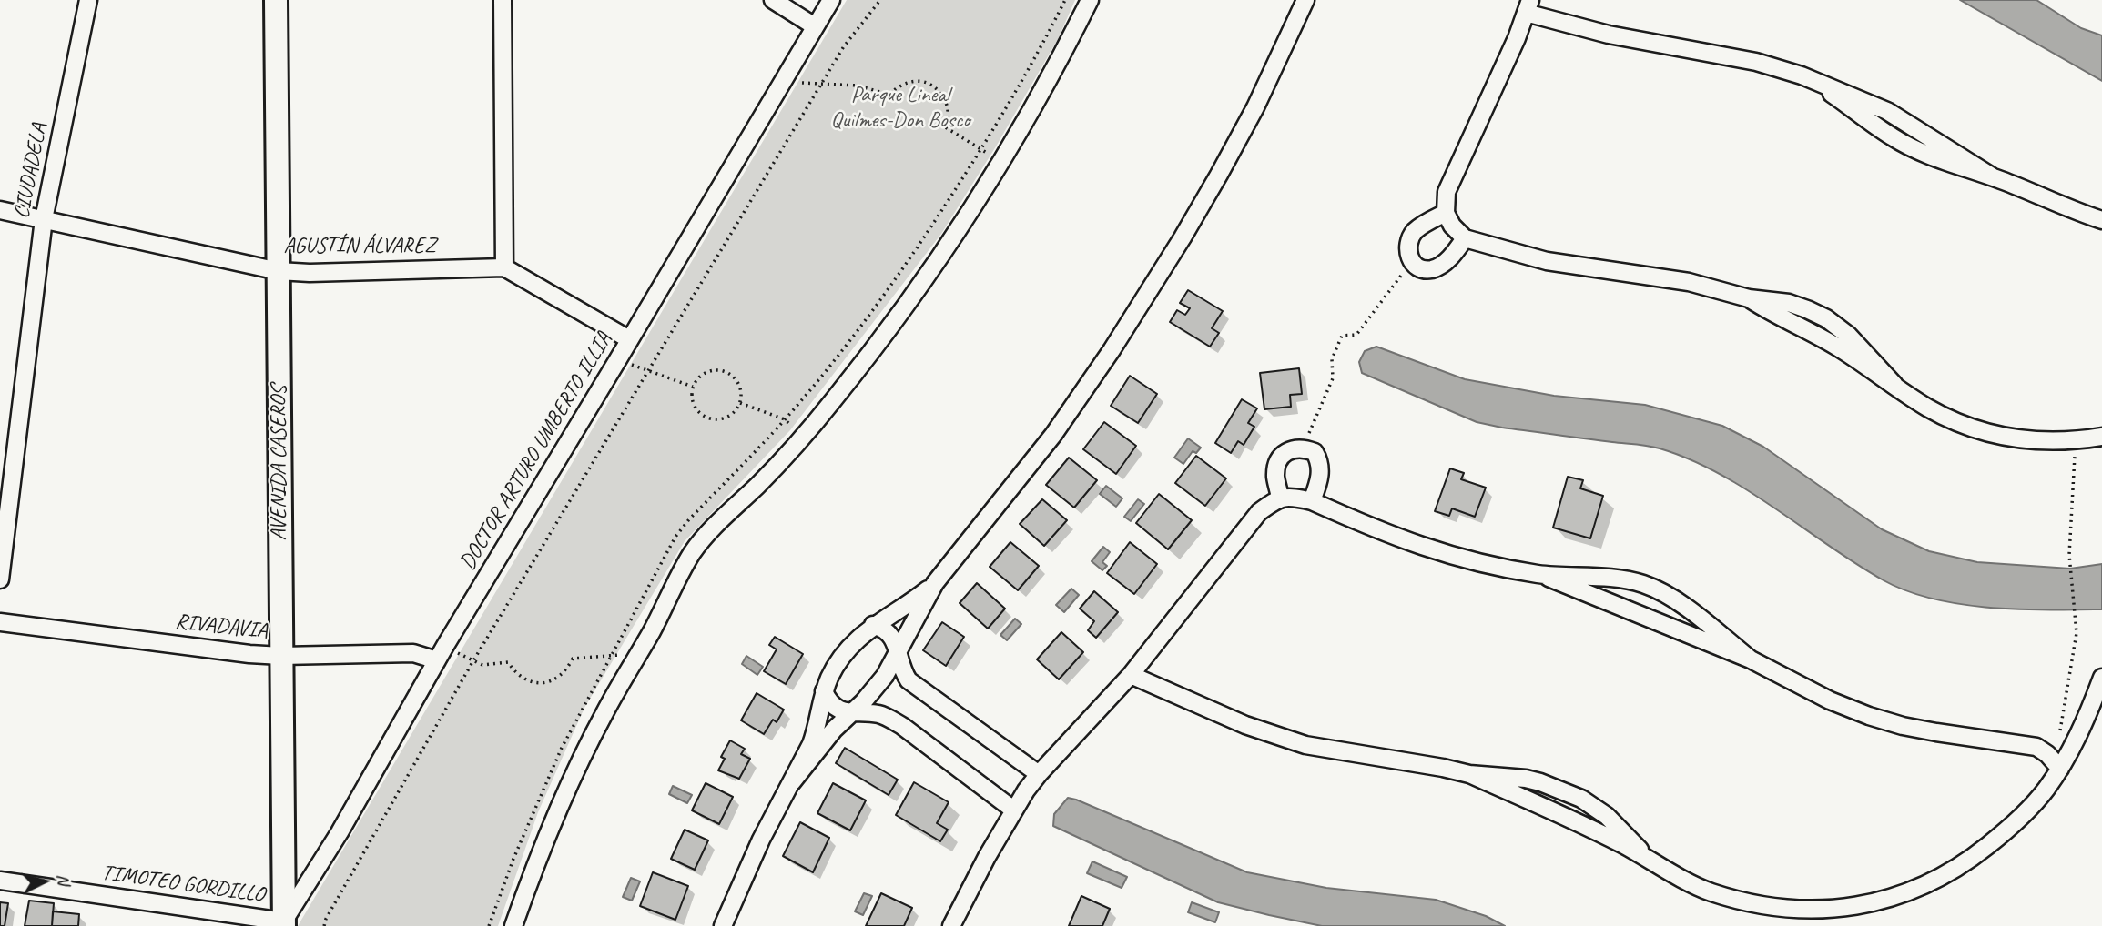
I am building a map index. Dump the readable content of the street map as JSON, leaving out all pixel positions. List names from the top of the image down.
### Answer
{
  "streets": {
    "street": [
      "CIUDADELA",
      "AGUSTÍN ÁLVAREZ",
      "DOCTOR ARTURO UMBERTO ILLIA",
      "AVENIDA CASEROS",
      "RIVADAVIA",
      "TIMOTEO GORDILLO"
    ]
  },
  "crossings": [
    ["CIUDADELA", "AGUSTÍN ÁLVAREZ"],
    ["AGUSTÍN ÁLVAREZ", "AVENIDA CASEROS"],
    ["DOCTOR ARTURO UMBERTO ILLIA", "AVENIDA CASEROS"],
    ["DOCTOR ARTURO UMBERTO ILLIA", "RIVADAVIA"],
    ["DOCTOR ARTURO UMBERTO ILLIA", "TIMOTEO GORDILLO"],
    ["AVENIDA CASEROS", "RIVADAVIA"],
    ["AVENIDA CASEROS", "TIMOTEO GORDILLO"]
  ],
  "parks": ["Parque Lineal Quilmes-Don Bosco"],
  "north": "right"
}
